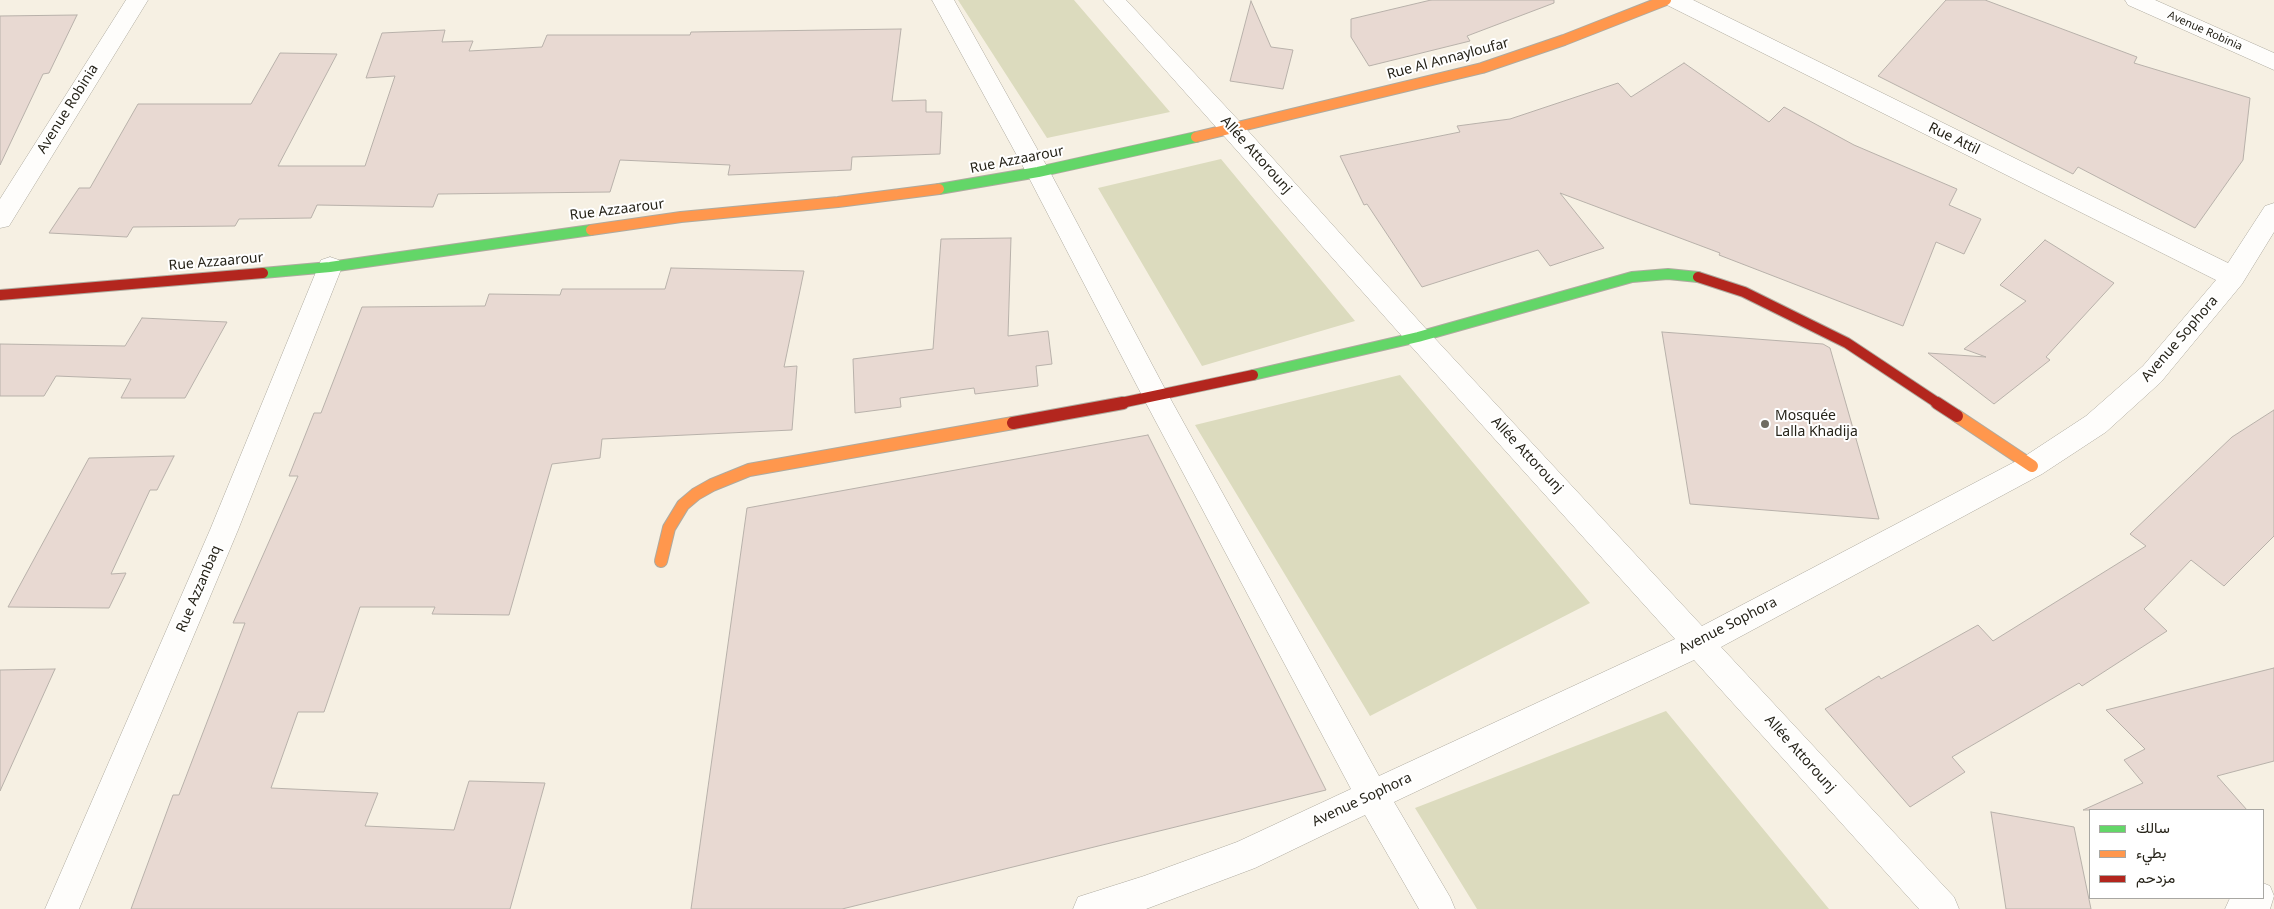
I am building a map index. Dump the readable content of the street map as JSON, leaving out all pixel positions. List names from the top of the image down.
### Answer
{
  "streets": {
    "street": [
      "Avenue Robinia",
      "Rue Al Annayloufar",
      "Rue Attil",
      "Allée Attorounj",
      "Rue Azzaarour",
      "Avenue Sophora",
      "Rue Azzanbaq"
    ]
  },
  "crossings": [
    ["Rue Al Annayloufar", "Allée Attorounj"],
    ["Rue Al Annayloufar", "Rue Azzaarour"],
    ["Rue Attil", "Avenue Sophora"],
    ["Allée Attorounj", "Rue Azzaarour"],
    ["Allée Attorounj", "Avenue Sophora"],
    ["Rue Azzaarour", "Rue Azzanbaq"]
  ],
  "places": ["Mosquée Lalla Khadija"],
  "legend": ["سالك", "بطيء", "مزدحم"]
}
